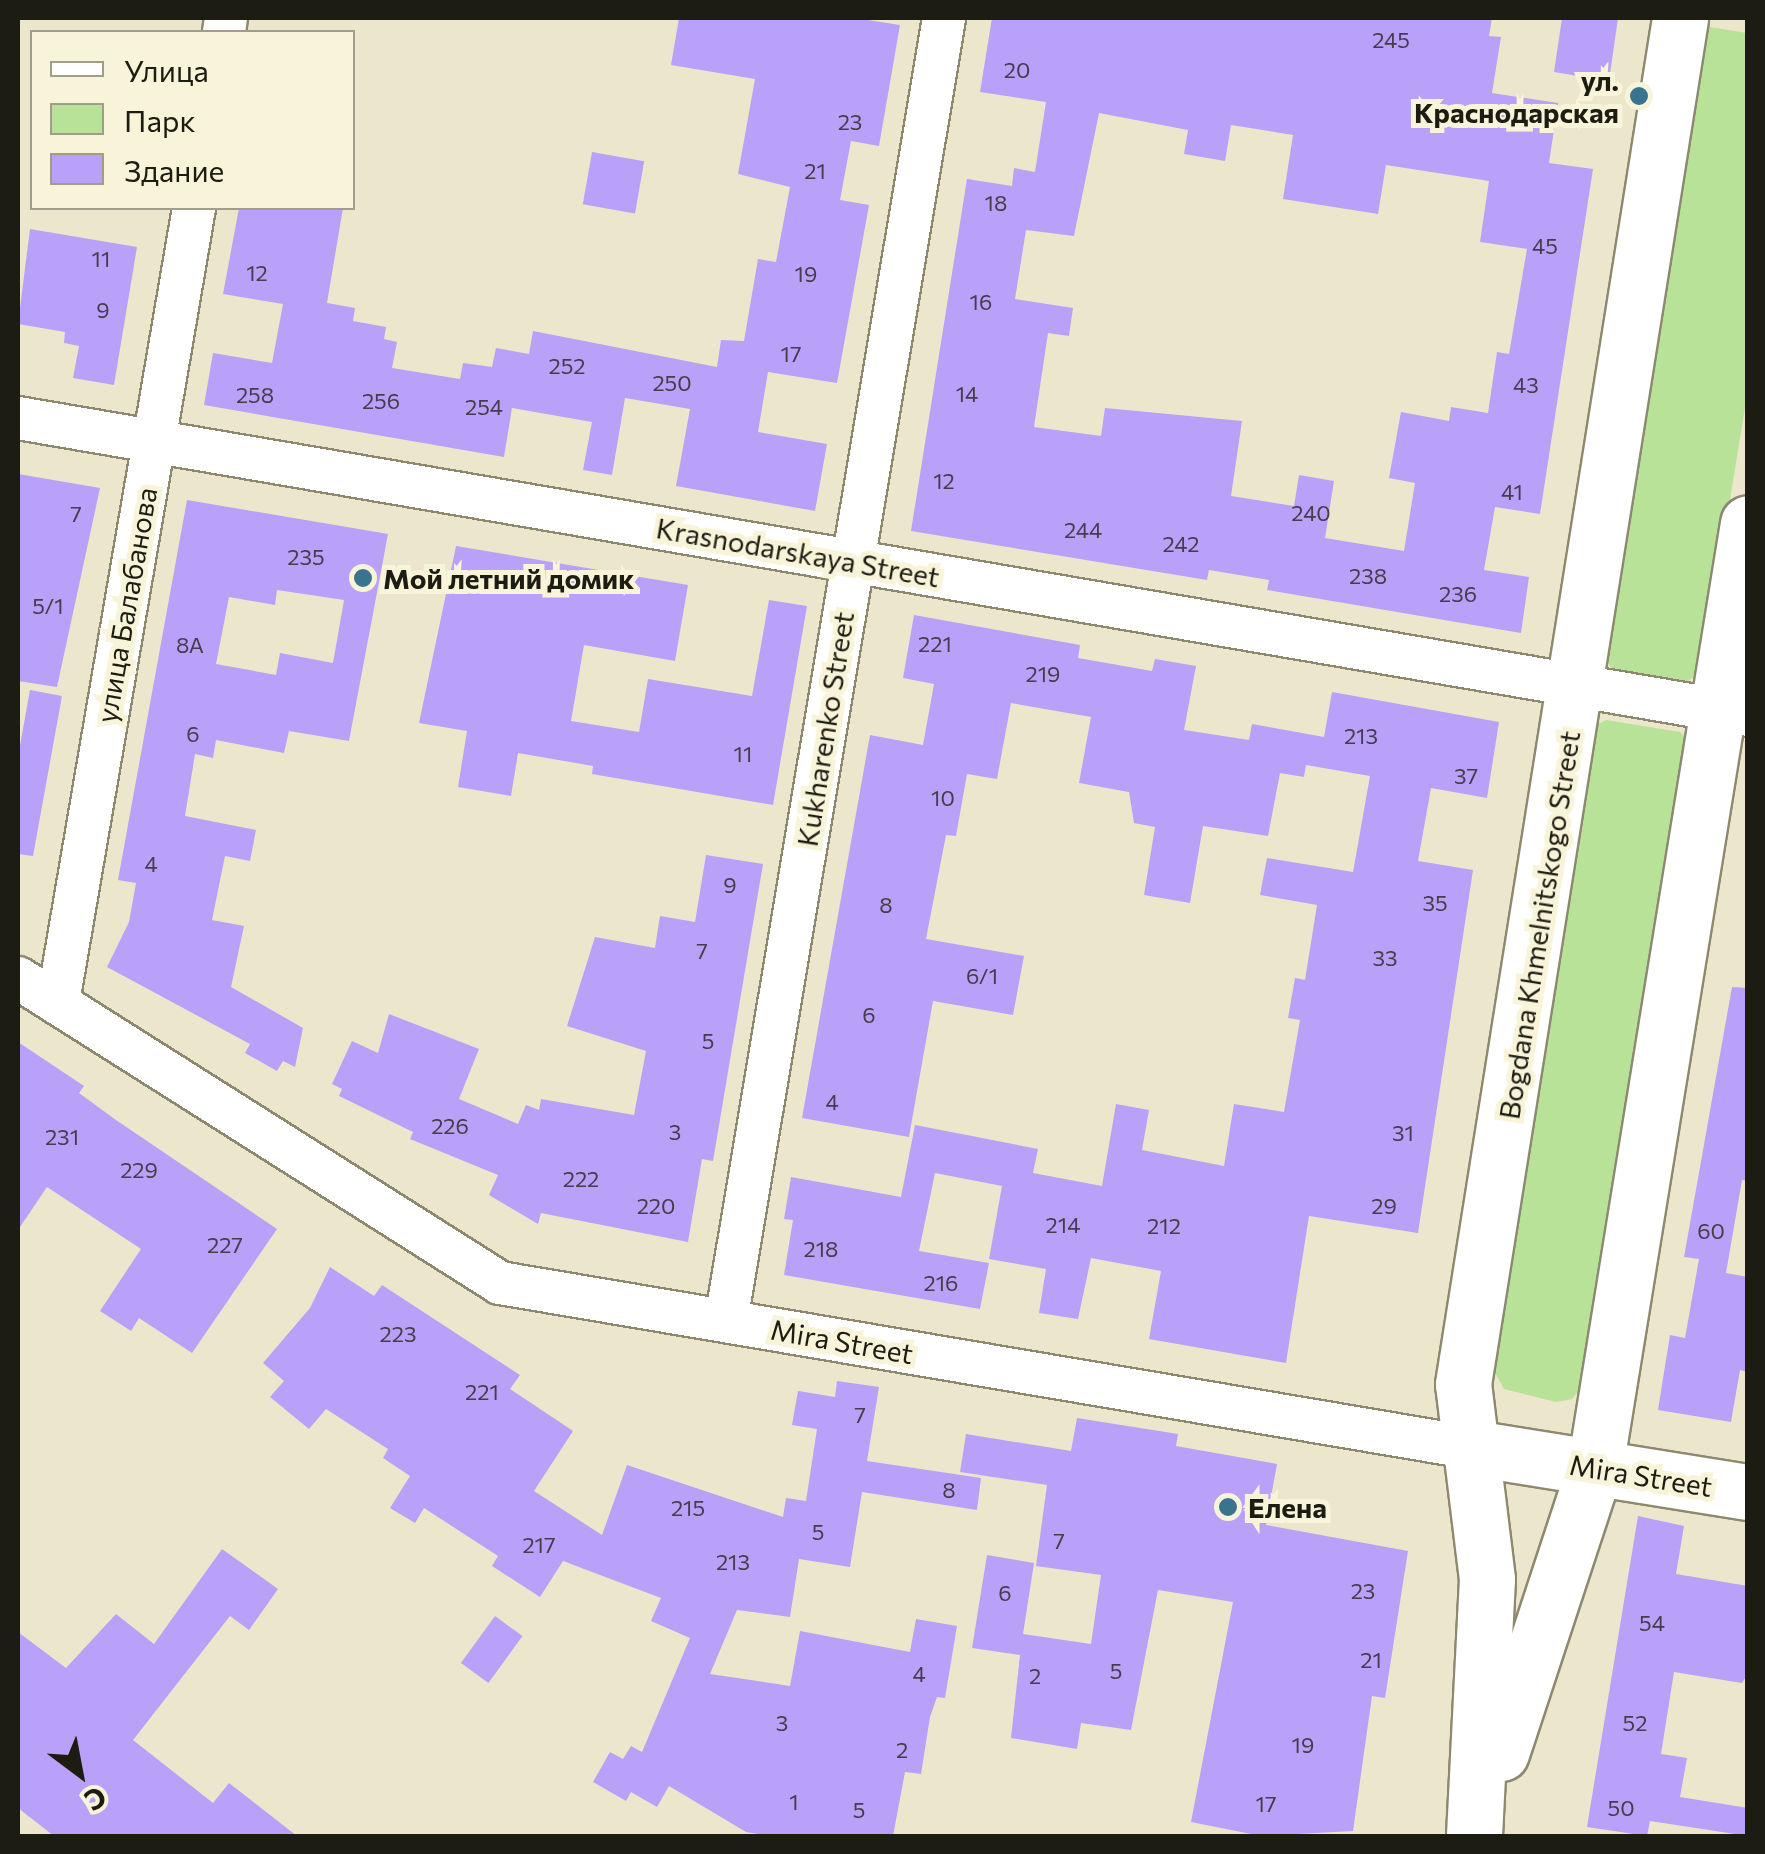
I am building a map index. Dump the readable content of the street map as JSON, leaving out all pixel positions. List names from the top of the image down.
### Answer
{
  "streets": {
    "main road": ["Bogdana Khmelnitskogo Street", "Mira Street"],
    "street": ["Krasnodarskaya Street", "улица Балабанова", "Kukharenko Street"]
  },
  "crossings": [
    ["Krasnodarskaya Street", "улица Балабанова"],
    ["Krasnodarskaya Street", "Kukharenko Street"],
    ["Krasnodarskaya Street", "Bogdana Khmelnitskogo Street"],
    ["улица Балабанова", "Mira Street"],
    ["Kukharenko Street", "Mira Street"],
    ["Bogdana Khmelnitskogo Street", "Mira Street"]
  ],
  "places": ["ул. Краснодарская", "Мой летний домик", "Елена"],
  "house_numbers": [
    "245",
    "20",
    "23",
    "21",
    "18",
    "45",
    "11",
    "12",
    "19",
    "16",
    "9",
    "17",
    "252",
    "250",
    "43",
    "14",
    "258",
    "256",
    "254",
    "12",
    "41",
    "240",
    "7",
    "244",
    "242",
    "235",
    "238",
    "236",
    "5/1",
    "221",
    "8А",
    "219",
    "6",
    "213",
    "11",
    "37",
    "10",
    "4",
    "9",
    "35",
    "8",
    "7",
    "33",
    "6/1",
    "6",
    "5",
    "4",
    "226",
    "3",
    "31",
    "231",
    "229",
    "222",
    "220",
    "29",
    "214",
    "212",
    "60",
    "227",
    "218",
    "216",
    "223",
    "221",
    "7",
    "8",
    "215",
    "5",
    "7",
    "217",
    "213",
    "23",
    "6",
    "54",
    "21",
    "5",
    "4",
    "2",
    "3",
    "52",
    "19",
    "2",
    "1",
    "17",
    "50",
    "5"
  ],
  "legend": ["Улица", "Парк", "Здание"],
  "north": "bottom right"
}
